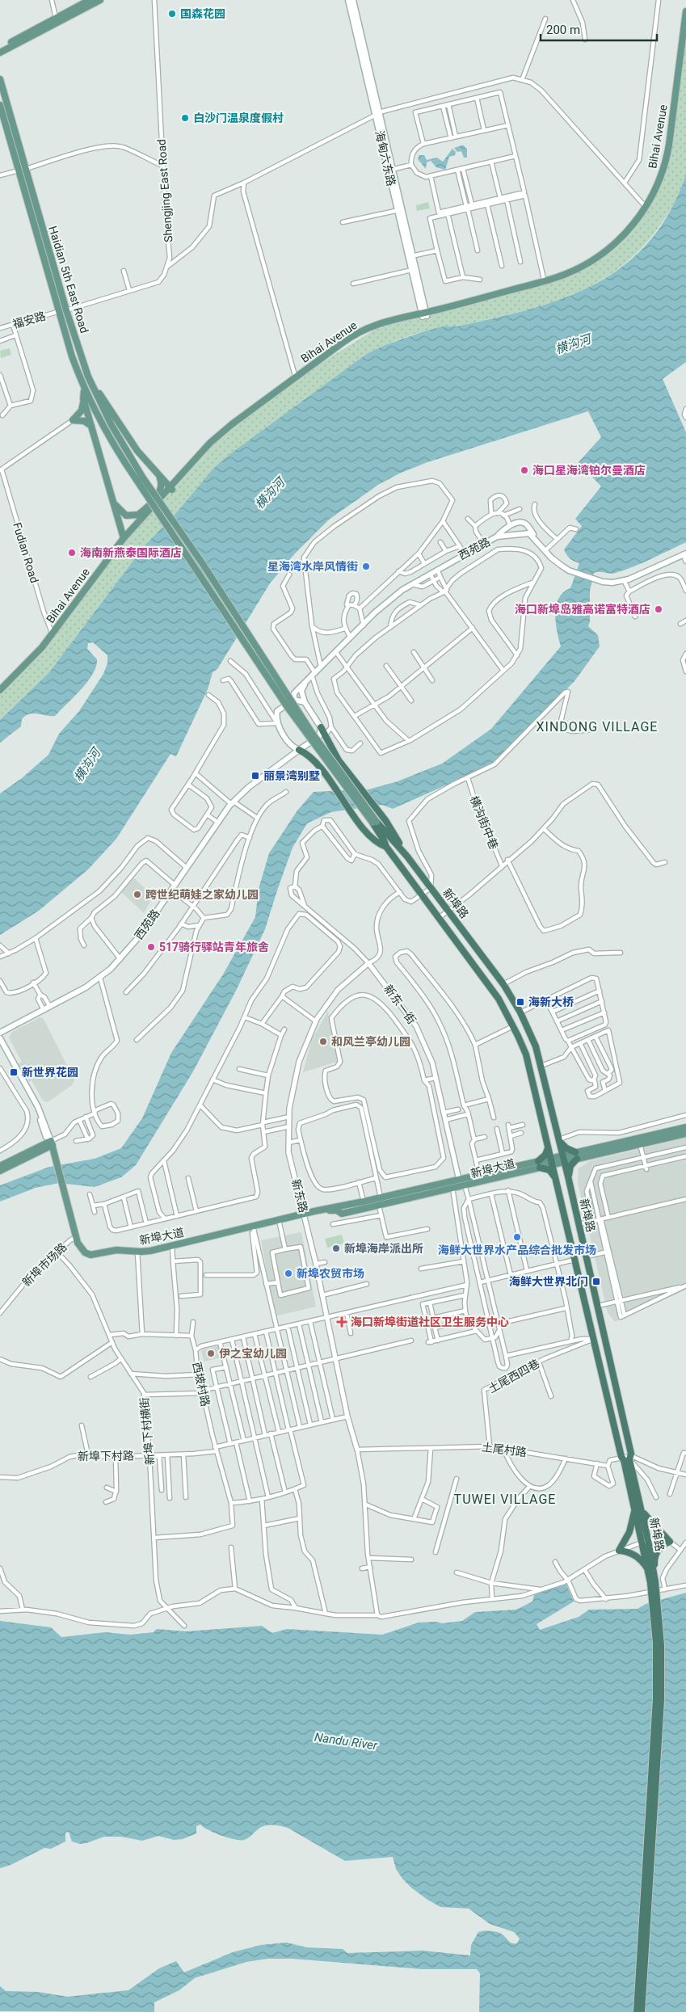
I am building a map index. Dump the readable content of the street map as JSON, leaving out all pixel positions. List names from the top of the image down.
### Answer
{
  "streets": {
    "highway": ["新埠路"],
    "main road": [
      "Bihai Avenue",
      "海甸六东路",
      "Haidian 5th East Road",
      "西苑路",
      "新埠大道"
    ],
    "street": [
      "Shengjing East Road",
      "福安路",
      "Fudian Road",
      "横沟街中巷",
      "新东一街",
      "新东路",
      "新埠市场路",
      "土尾西四巷",
      "西坡村路",
      "新埠下村横街",
      "土尾村路",
      "新埠下村路"
    ]
  },
  "crossings": [
    ["Bihai Avenue", "海甸六东路"],
    ["Bihai Avenue", "Fudian Road"],
    ["Haidian 5th East Road", "福安路"],
    ["新埠路", "新埠大道"],
    ["新埠路", "土尾西四巷"],
    ["新东一街", "新埠大道"],
    ["新东一街", "新东路"],
    ["新埠大道", "新东路"],
    ["新埠大道", "新埠市场路"],
    ["新东路", "西坡村路"],
    ["新东路", "土尾村路"],
    ["新东路", "新埠下村路"],
    ["新埠市场路", "新埠下村横街"],
    ["土尾西四巷", "土尾村路"],
    ["西坡村路", "新埠下村横街"],
    ["西坡村路", "新埠下村路"],
    ["新埠下村横街", "新埠下村路"]
  ],
  "districts": ["XINDONG VILLAGE", "TUWEI VILLAGE"],
  "water": ["横沟河", "Nandu River"],
  "places": {
    "other": [
      "国森花园",
      "白沙门温泉度假村",
      "海口星海湾铂尔曼酒店",
      "海南新燕泰国际酒店",
      "星海湾水岸风情街",
      "海口新埠岛雅高诺富特酒店",
      "跨世纪萌娃之家幼儿园",
      "517骑行驿站青年旅舍",
      "和风兰亭幼儿园",
      "海鲜大世界水产品综合批发市场",
      "新埠海岸派出所",
      "新埠农贸市场",
      "伊之宝幼儿园"
    ],
    "transit": [
      "丽景湾别墅",
      "海新大桥",
      "新世界花园",
      "海鲜大世界北门"
    ],
    "health": ["海口新埠街道社区卫生服务中心"]
  },
  "scale_bar": "200 m"
}
